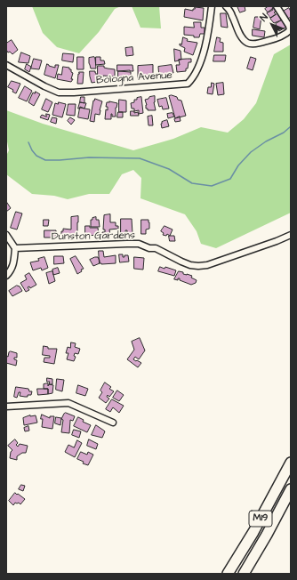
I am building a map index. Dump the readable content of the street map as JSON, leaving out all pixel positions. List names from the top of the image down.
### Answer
{
  "streets": {
    "highway": ["M19"],
    "street": ["Bologna Avenue", "Dunston Gardens"]
  },
  "north": "top left"
}
